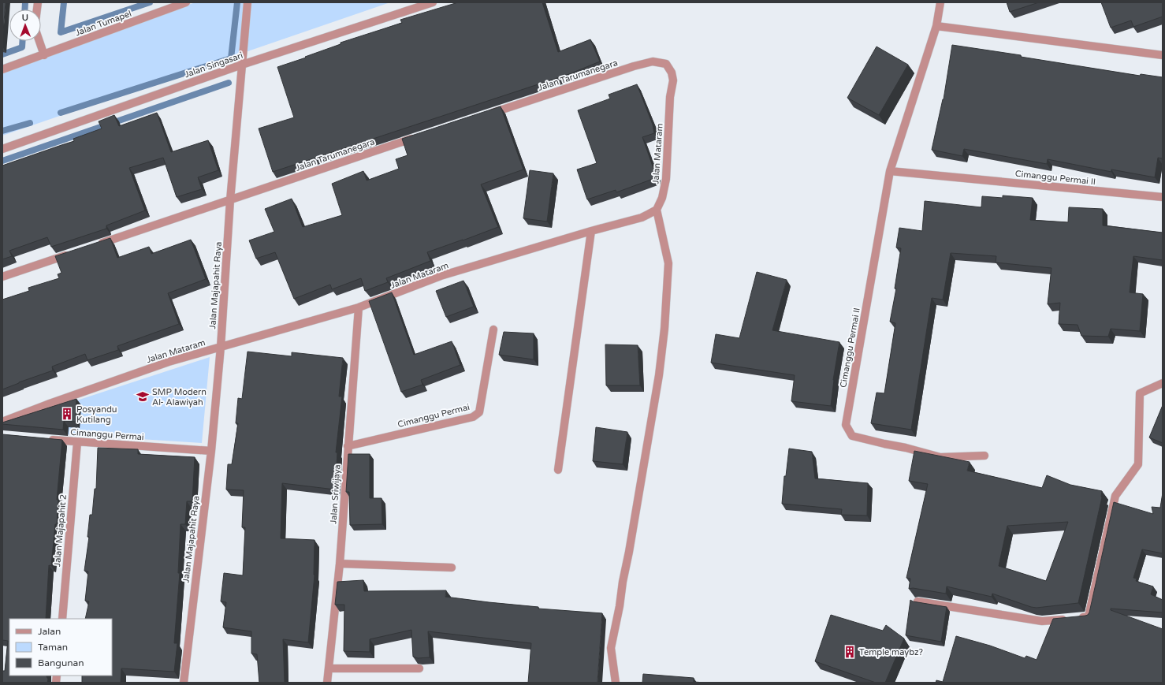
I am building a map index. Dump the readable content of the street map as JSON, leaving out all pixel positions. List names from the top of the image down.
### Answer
{
  "streets": {
    "street": [
      "Jalan Tumapel",
      "Jalan Singasari",
      "Jalan Tarumanegara",
      "Jalan Mataram",
      "Cimanggu Permai II",
      "Jalan Majapahit Raya",
      "Cimanggu Permai",
      "Jalan Sriwijaya",
      "Jalan Majapahit 2"
    ]
  },
  "crossings": [
    ["Jalan Singasari", "Jalan Majapahit Raya"],
    ["Jalan Tarumanegara", "Jalan Mataram"],
    ["Jalan Tarumanegara", "Jalan Majapahit Raya"],
    ["Jalan Mataram", "Jalan Majapahit Raya"],
    ["Jalan Mataram", "Jalan Sriwijaya"],
    ["Jalan Majapahit Raya", "Cimanggu Permai"],
    ["Cimanggu Permai", "Jalan Sriwijaya"],
    ["Cimanggu Permai", "Jalan Majapahit 2"]
  ],
  "places": {
    "school or university": ["SMP Modern Al- Alawiyah"],
    "building": ["Posyandu Kutilang", "Temple maybz?"]
  },
  "legend": ["Jalan", "Taman", "Bangunan"],
  "north": "top"
}
